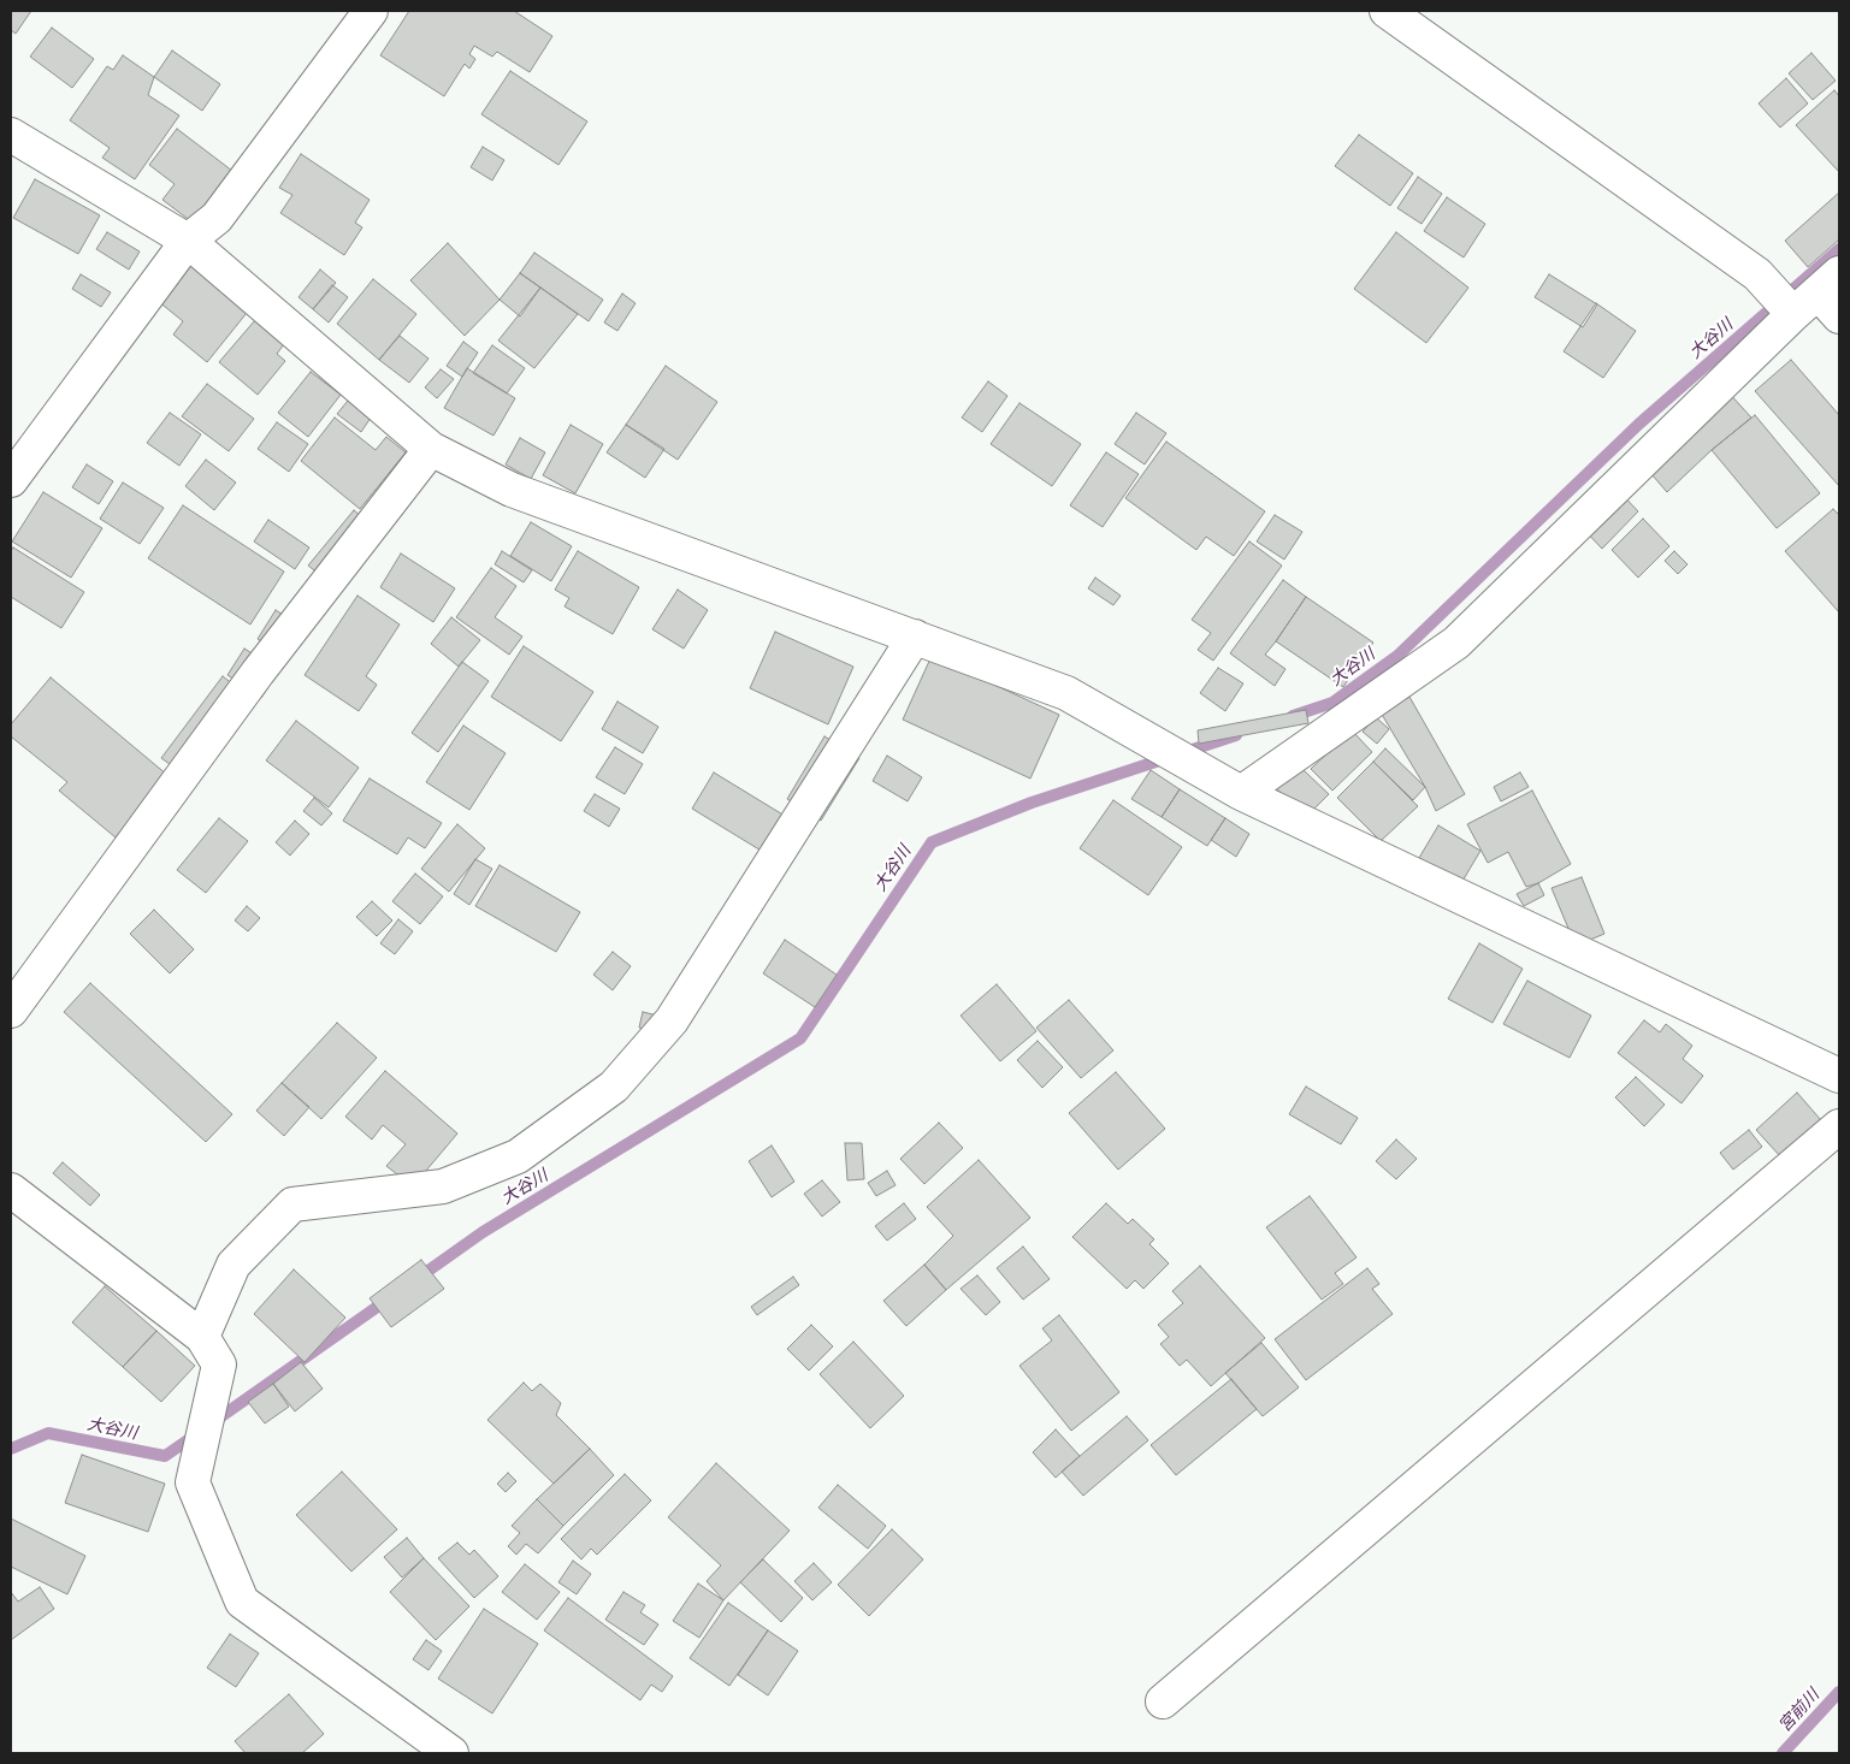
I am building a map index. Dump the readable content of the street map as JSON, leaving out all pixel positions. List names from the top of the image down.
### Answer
{
  "water": ["大谷川", "宮前川"]
}
